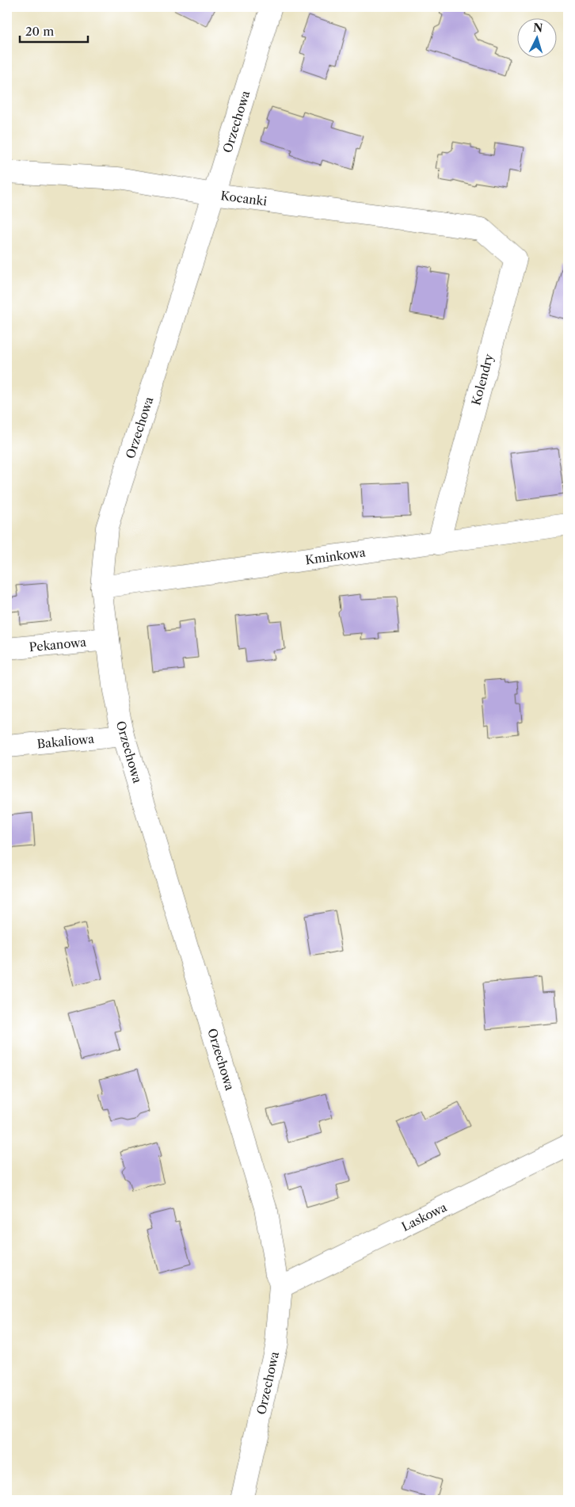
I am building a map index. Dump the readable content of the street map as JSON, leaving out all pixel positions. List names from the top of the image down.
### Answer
{
  "streets": {
    "street": [
      "Orzechowa",
      "Kocanki",
      "Kolendry",
      "Kminkowa",
      "Pekanowa",
      "Bakaliowa",
      "Laskowa"
    ]
  },
  "crossings": [
    ["Orzechowa", "Kocanki"],
    ["Orzechowa", "Kminkowa"],
    ["Orzechowa", "Pekanowa"],
    ["Orzechowa", "Bakaliowa"],
    ["Orzechowa", "Laskowa"],
    ["Kocanki", "Kolendry"],
    ["Kolendry", "Kminkowa"]
  ],
  "scale_bar": "20 m",
  "north": "top"
}
